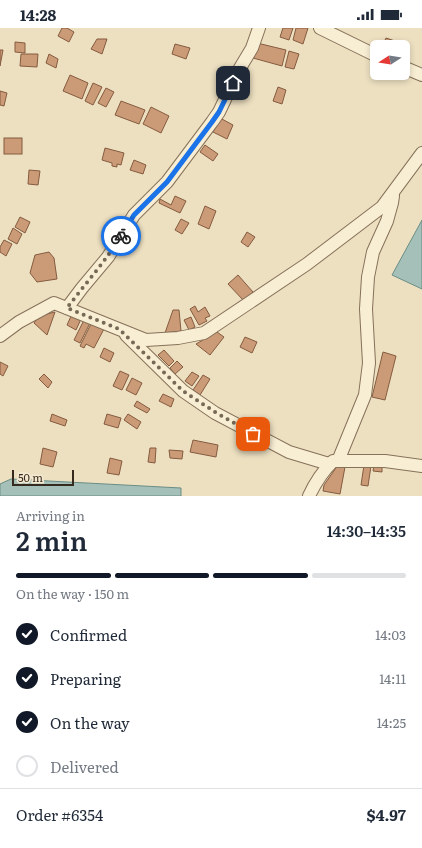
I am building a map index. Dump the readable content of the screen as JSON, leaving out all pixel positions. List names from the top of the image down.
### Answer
{
  "scale_bar": "50 m",
  "north": "left",
  "page": {
    "status": "14:28",
    "scale": "50 m",
    "heading": ["2 min", "Arriving in", "14:30–14:35"],
    "panel": ["Order #6354", "$4.97"],
    "bar": "On the way · 150 m",
    "list": [
      ["Confirmed", "14:03"],
      ["Preparing", "14:11"],
      ["On the way", "14:25"],
      "Delivered"
    ]
  }
}
